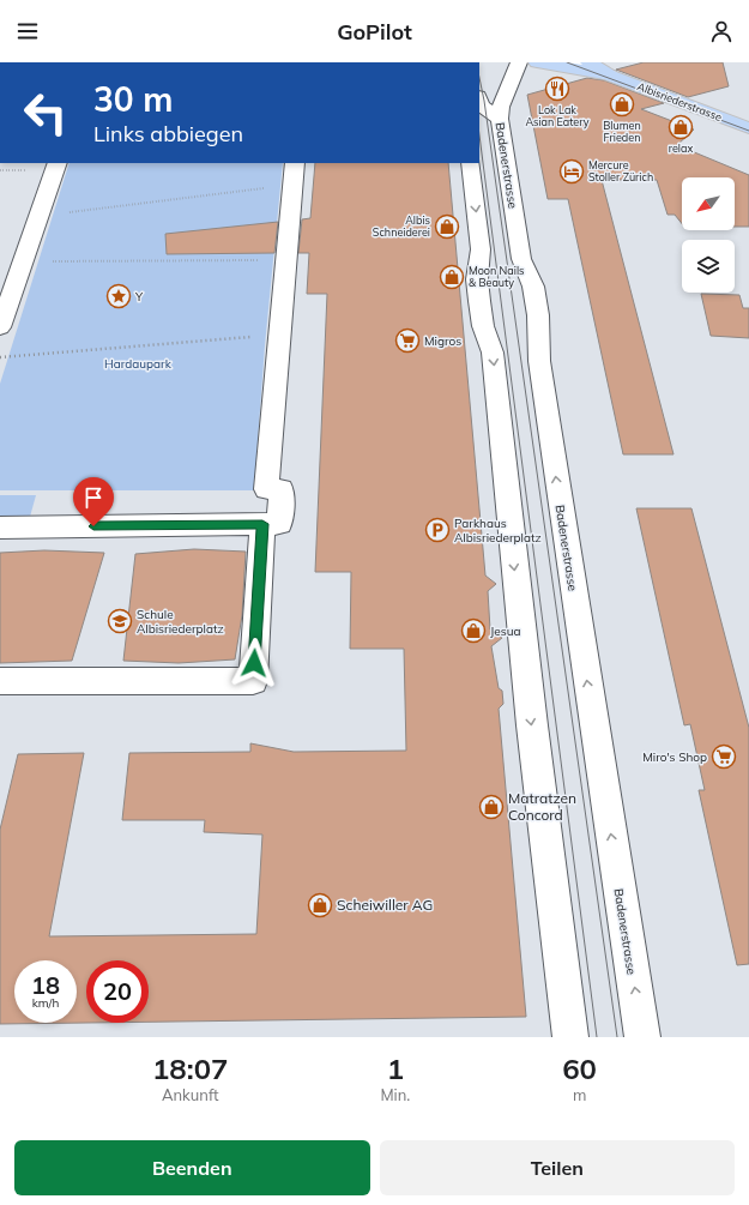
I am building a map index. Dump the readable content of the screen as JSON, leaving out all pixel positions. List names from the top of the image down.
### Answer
{
  "streets": {
    "main road": ["Albisriederstrasse"],
    "street": ["Badenerstrasse"]
  },
  "parks": ["Hardaupark"],
  "places": {
    "restaurant": ["Lok Lak Asian Eatery"],
    "shop": [
      "Blumen Frieden",
      "relax",
      "Albis Schneiderei",
      "Moon Nails & Beauty",
      "Jesua",
      "Matratzen Concord",
      "Scheiwiller AG"
    ],
    "hotel": ["Mercure Stoller Zürich"],
    "place": ["Y"],
    "supermarket": ["Migros", "Miro's Shop"],
    "parking": ["Parkhaus Albisriederplatz"],
    "school or university": ["Schule Albisriederplatz"]
  },
  "north": "bottom left",
  "page": {
    "header": "GoPilot",
    "turn": ["30 m", "Links abbiegen"],
    "speed": "18 km/h",
    "limit": "20",
    "eta": [
      "18:07",
      "Ankunft",
      "1",
      "Min.",
      "60",
      "m"
    ],
    "buttons": ["Beenden", "Teilen"]
  }
}
